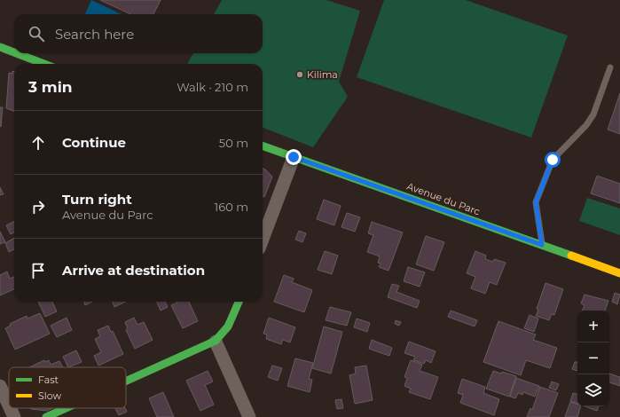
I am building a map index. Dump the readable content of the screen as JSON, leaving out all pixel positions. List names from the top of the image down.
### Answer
{
  "streets": {
    "street": ["Avenue du Parc"]
  },
  "places": ["Kilima"],
  "legend": ["Fast", "Slow"],
  "page": {
    "search": "Search here",
    "heading": ["3 min", "Walk · 210 m"],
    "list": [
      ["Continue", "50 m"],
      ["Turn right", "Avenue du Parc", "160 m"],
      "Arrive at destination"
    ],
    "map_buttons": ["+", "−"]
  }
}
